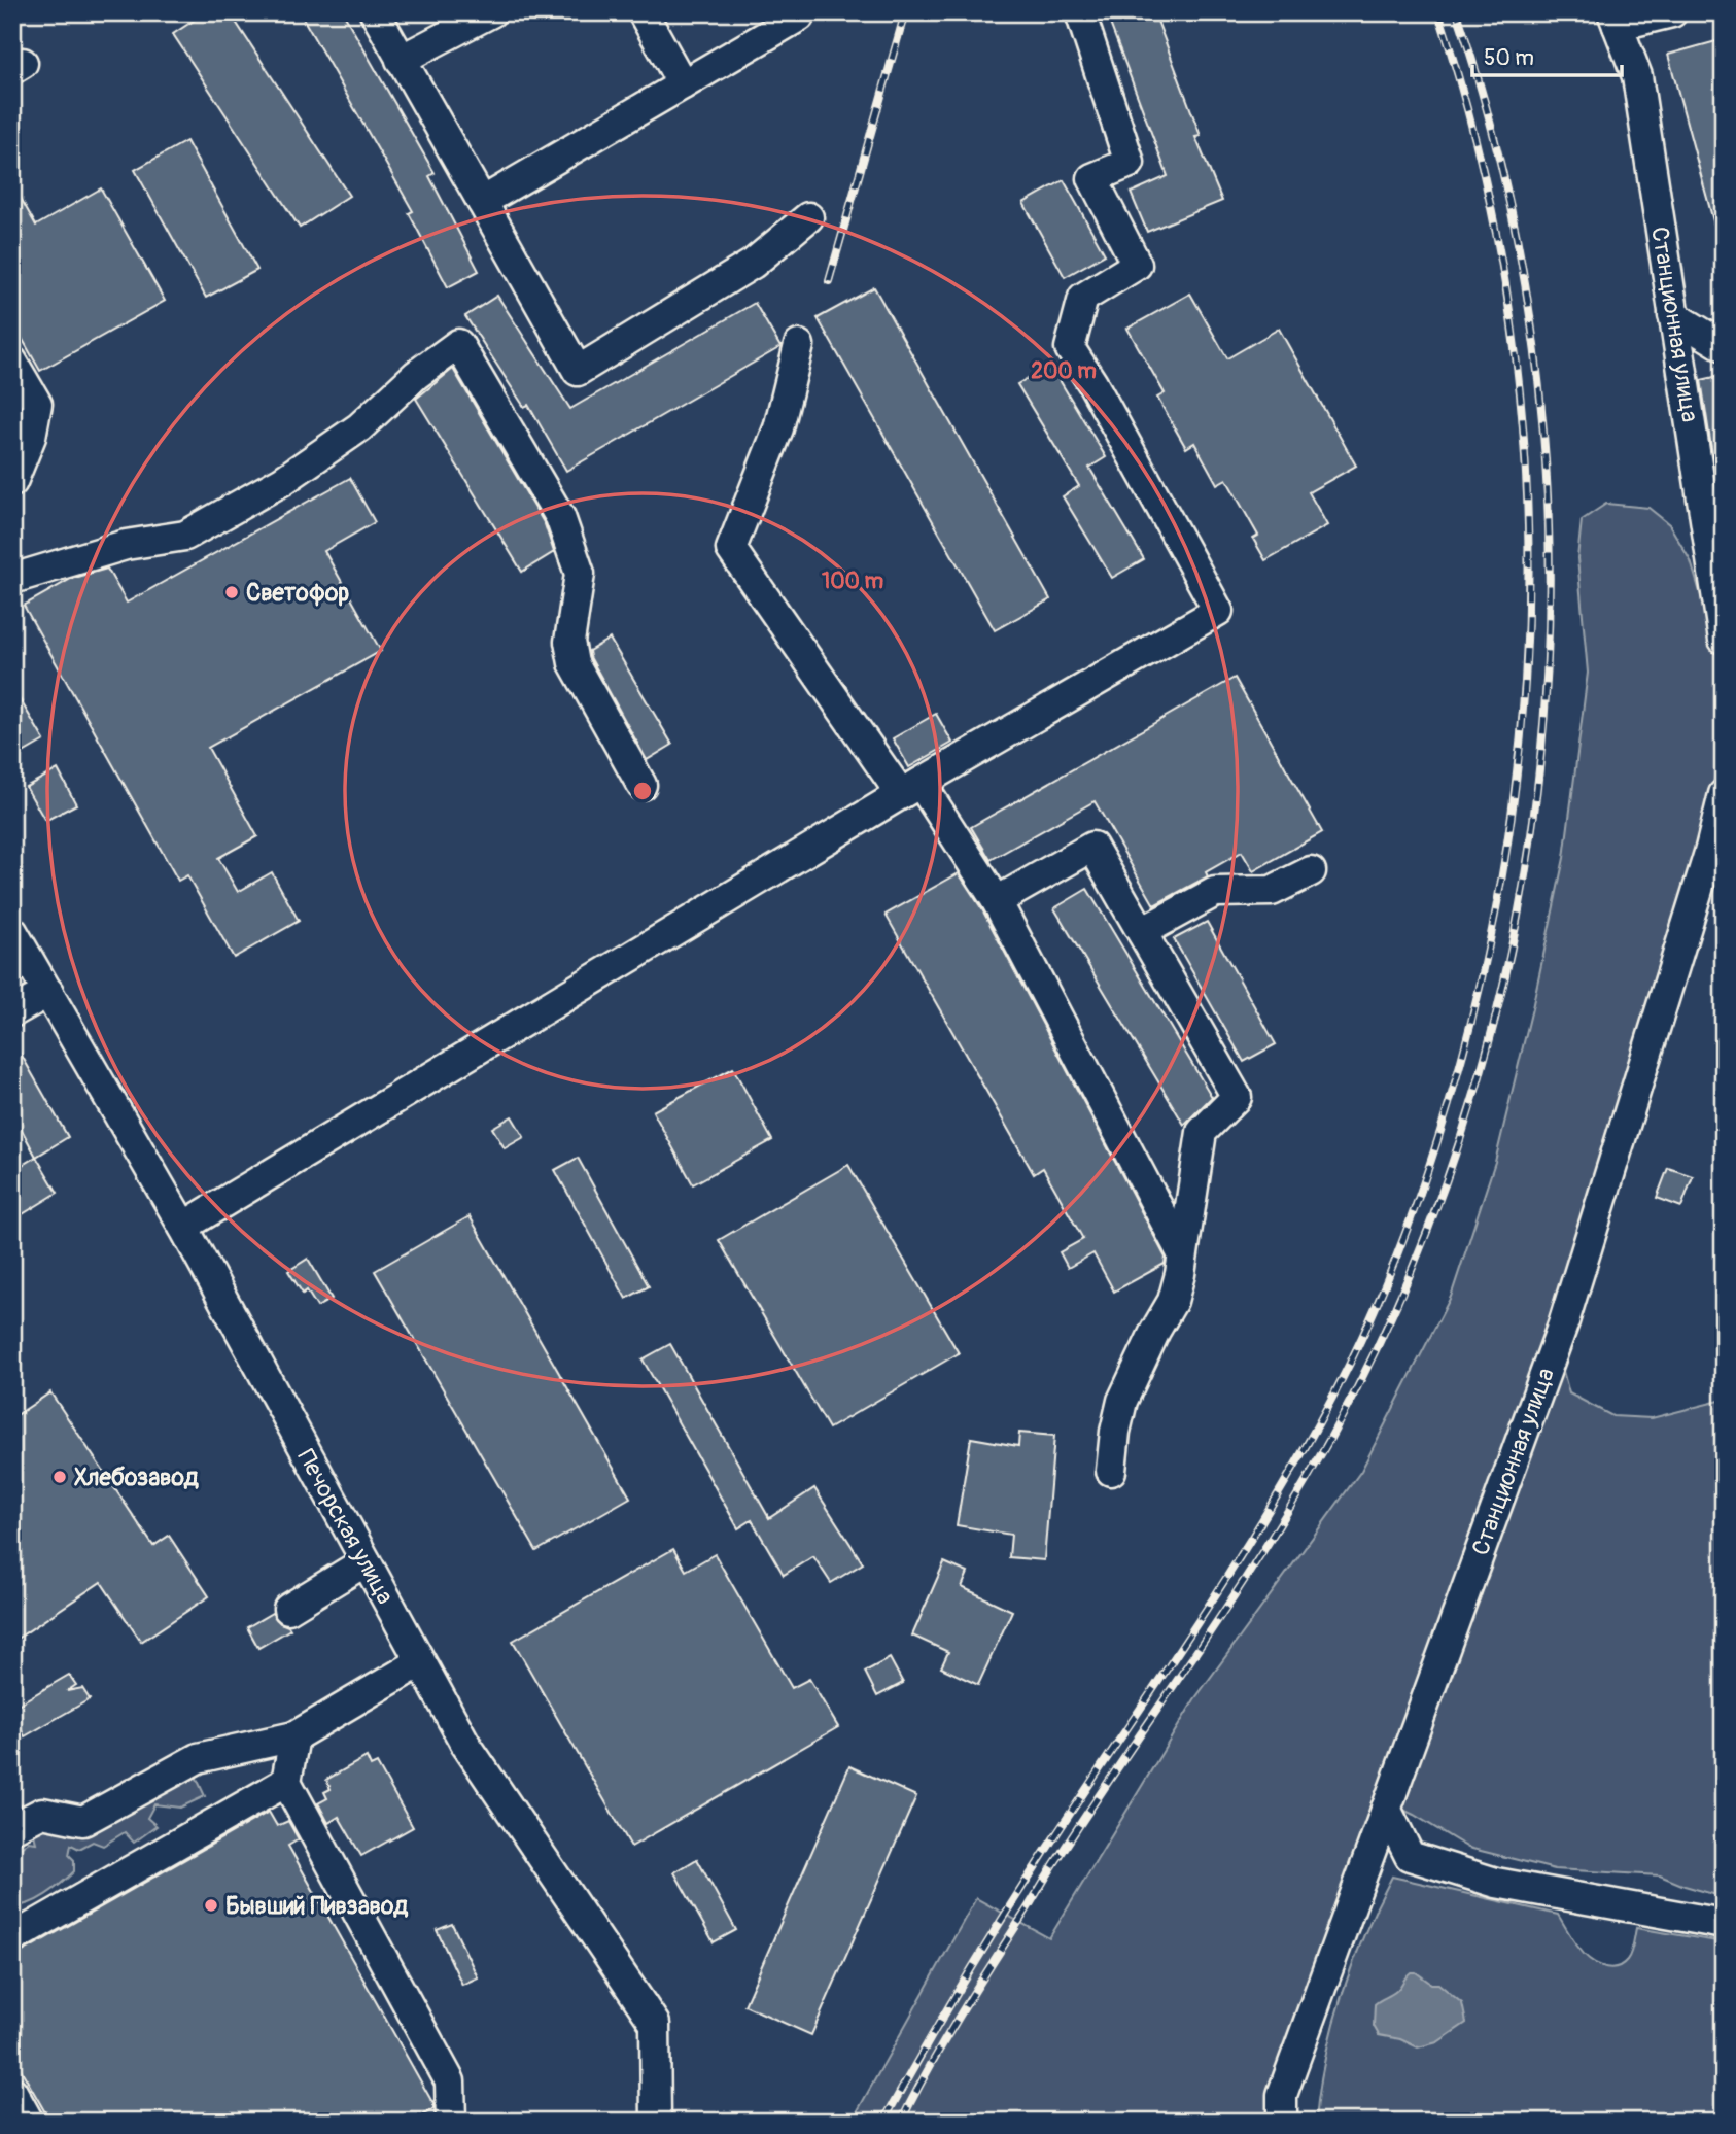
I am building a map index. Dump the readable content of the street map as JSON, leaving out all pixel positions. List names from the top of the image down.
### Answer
{
  "streets": {
    "street": ["Станционная улица", "Печорская улица"]
  },
  "places": ["Светофор", "Хлебозавод", "Бывший Пивзавод"],
  "scale_bar": "50 m",
  "rings": ["200 m", "100 m"]
}
